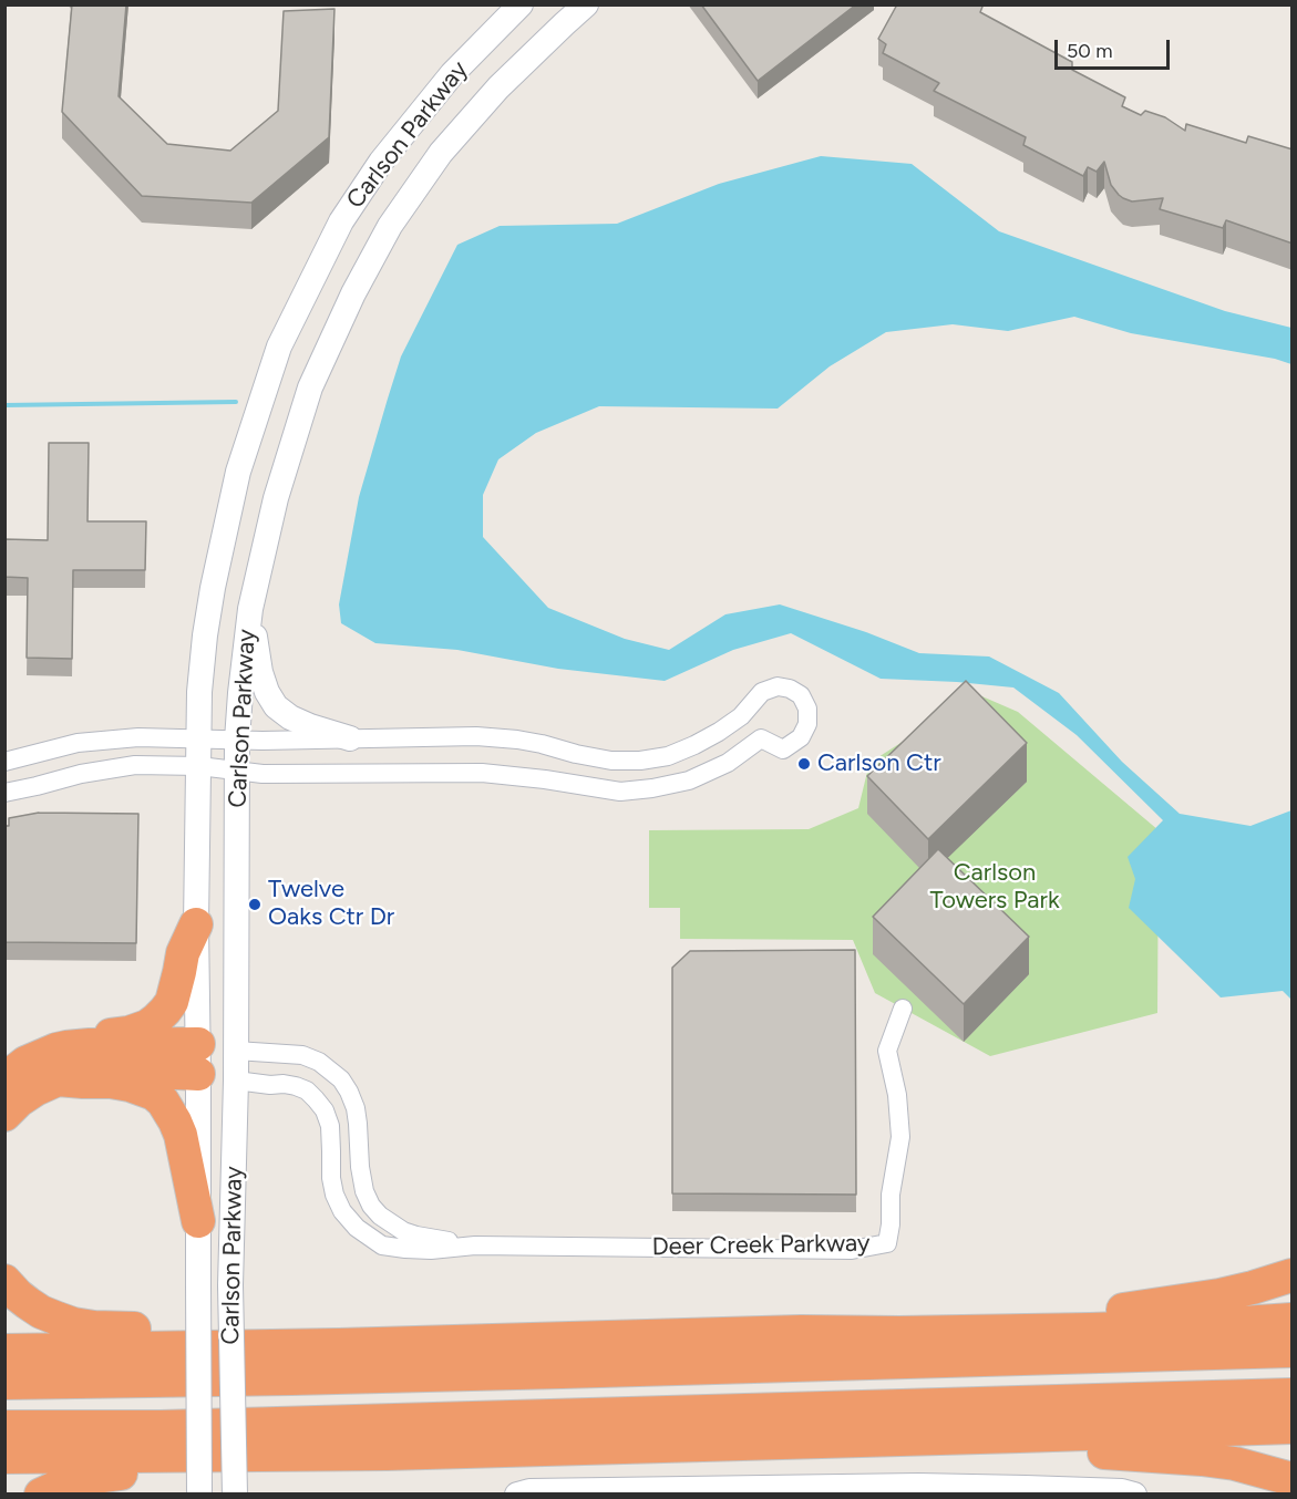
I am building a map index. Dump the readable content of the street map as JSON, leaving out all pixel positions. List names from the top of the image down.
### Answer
{
  "streets": {
    "main road": ["Carlson Parkway", "Deer Creek Parkway"]
  },
  "crossings": [
    ["Carlson Parkway", "Deer Creek Parkway"]
  ],
  "parks": ["Carlson Towers Park"],
  "places": ["Carlson Ctr", "Twelve Oaks Ctr Dr"],
  "scale_bar": "50 m"
}
